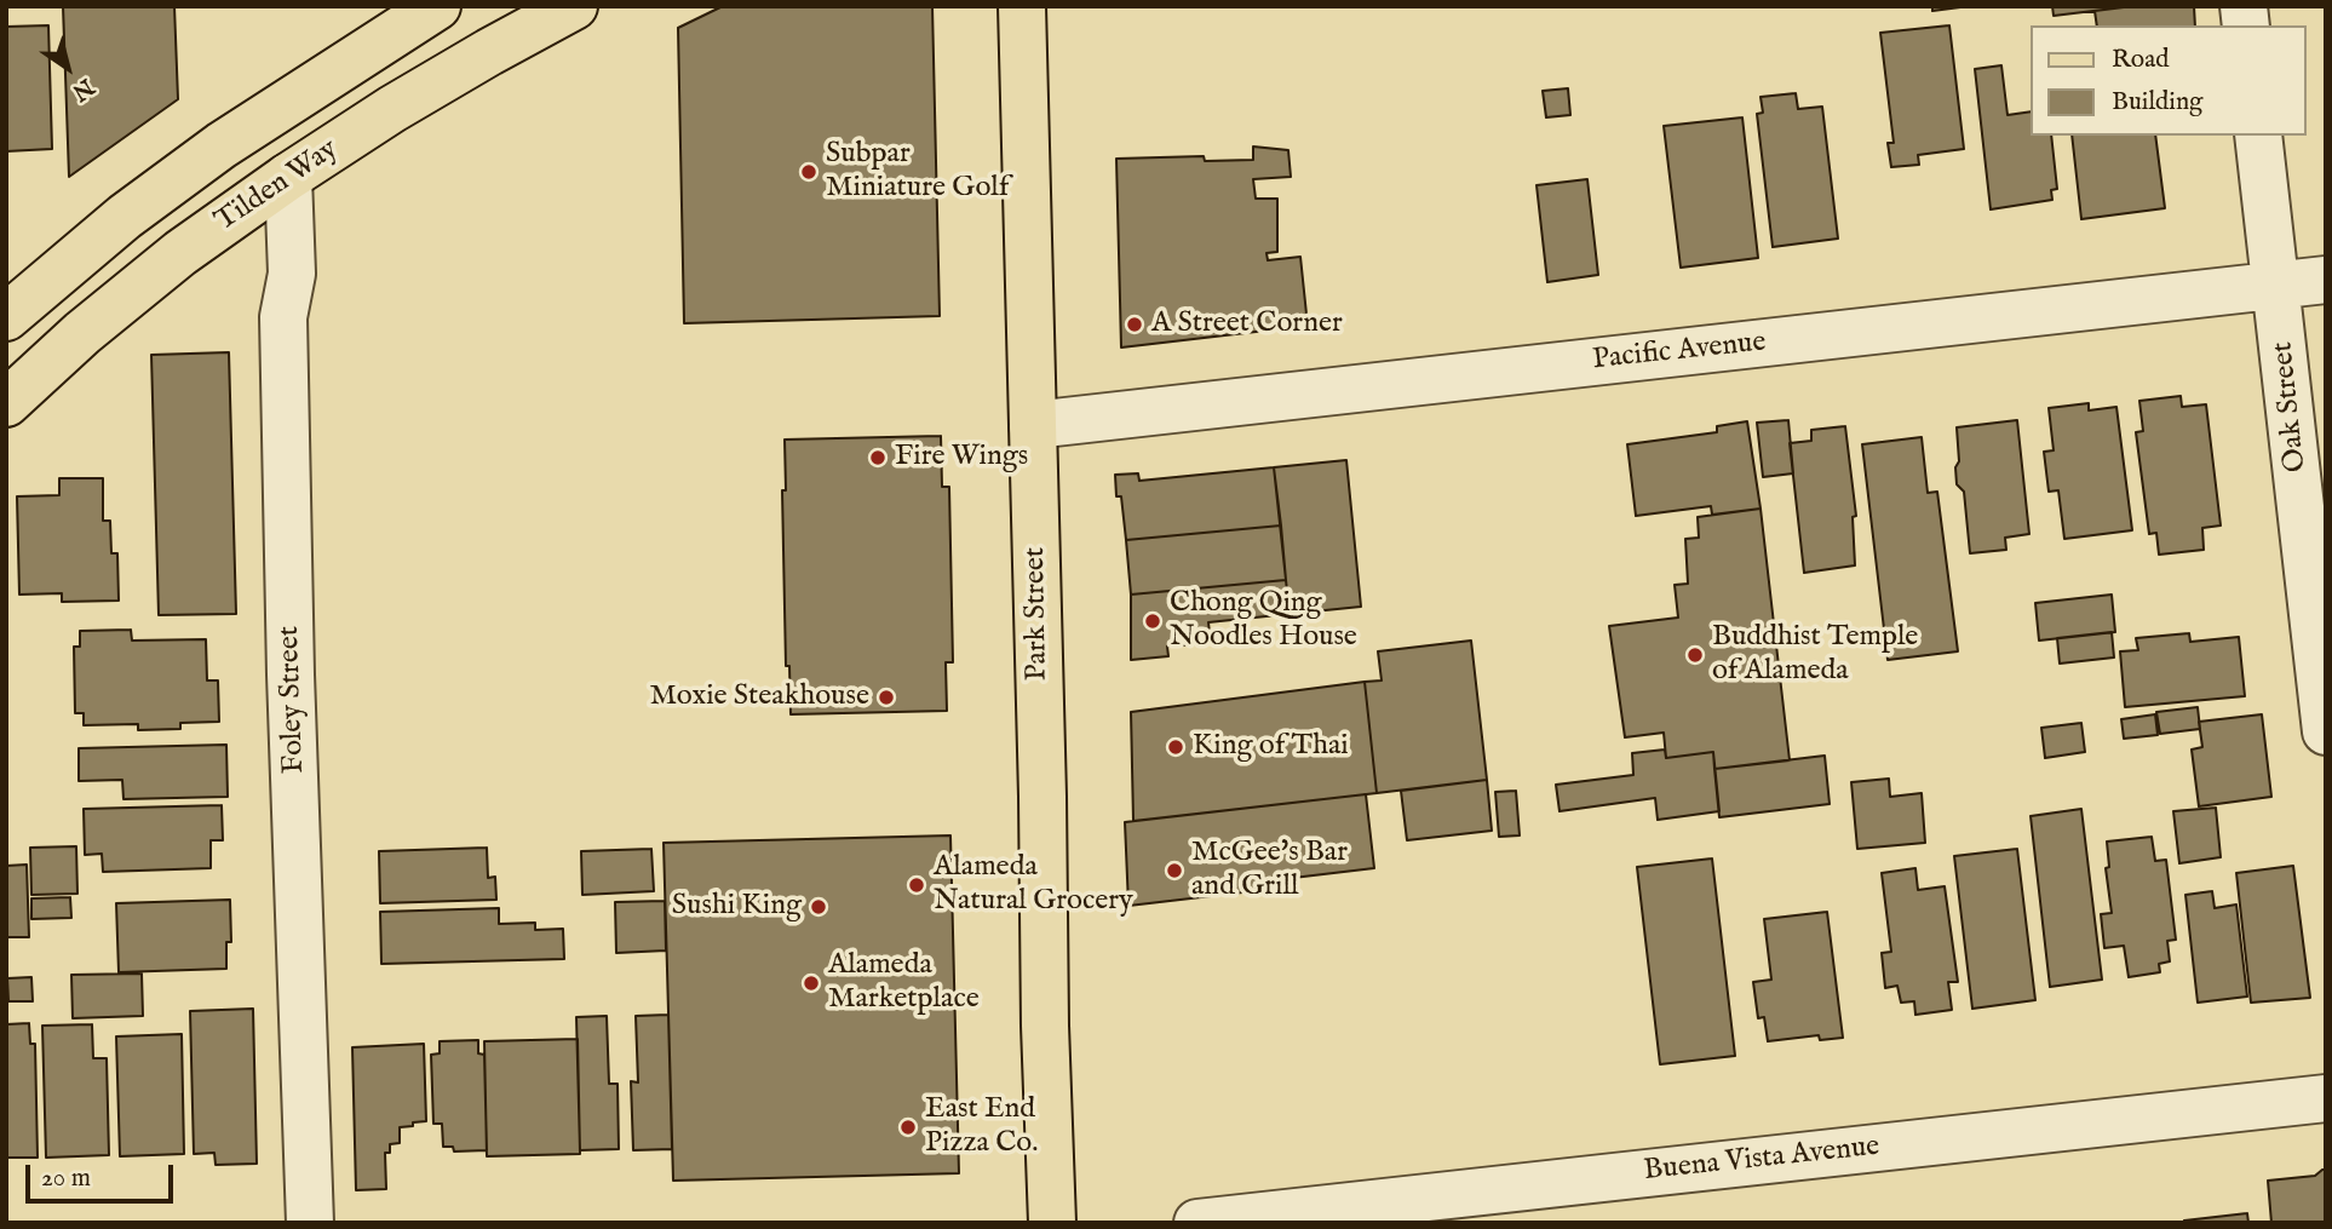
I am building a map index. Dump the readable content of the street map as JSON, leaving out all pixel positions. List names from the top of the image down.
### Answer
{
  "streets": {
    "main road": ["Tilden Way", "Park Street"],
    "street": [
      "Pacific Avenue",
      "Oak Street",
      "Foley Street",
      "Buena Vista Avenue"
    ]
  },
  "crossings": [
    ["Tilden Way", "Foley Street"],
    ["Pacific Avenue", "Oak Street"],
    ["Pacific Avenue", "Park Street"]
  ],
  "places": [
    "Subpar Miniature Golf",
    "A Street Corner",
    "Fire Wings",
    "Chong Qing Noodles House",
    "Buddhist Temple of Alameda",
    "Moxie Steakhouse",
    "King of Thai",
    "McGee's Bar and Grill",
    "Alameda Natural Grocery",
    "Sushi King",
    "Alameda Marketplace",
    "East End Pizza Co."
  ],
  "legend": ["Road", "Building"],
  "scale_bar": "20 m",
  "north": "bottom right"
}
